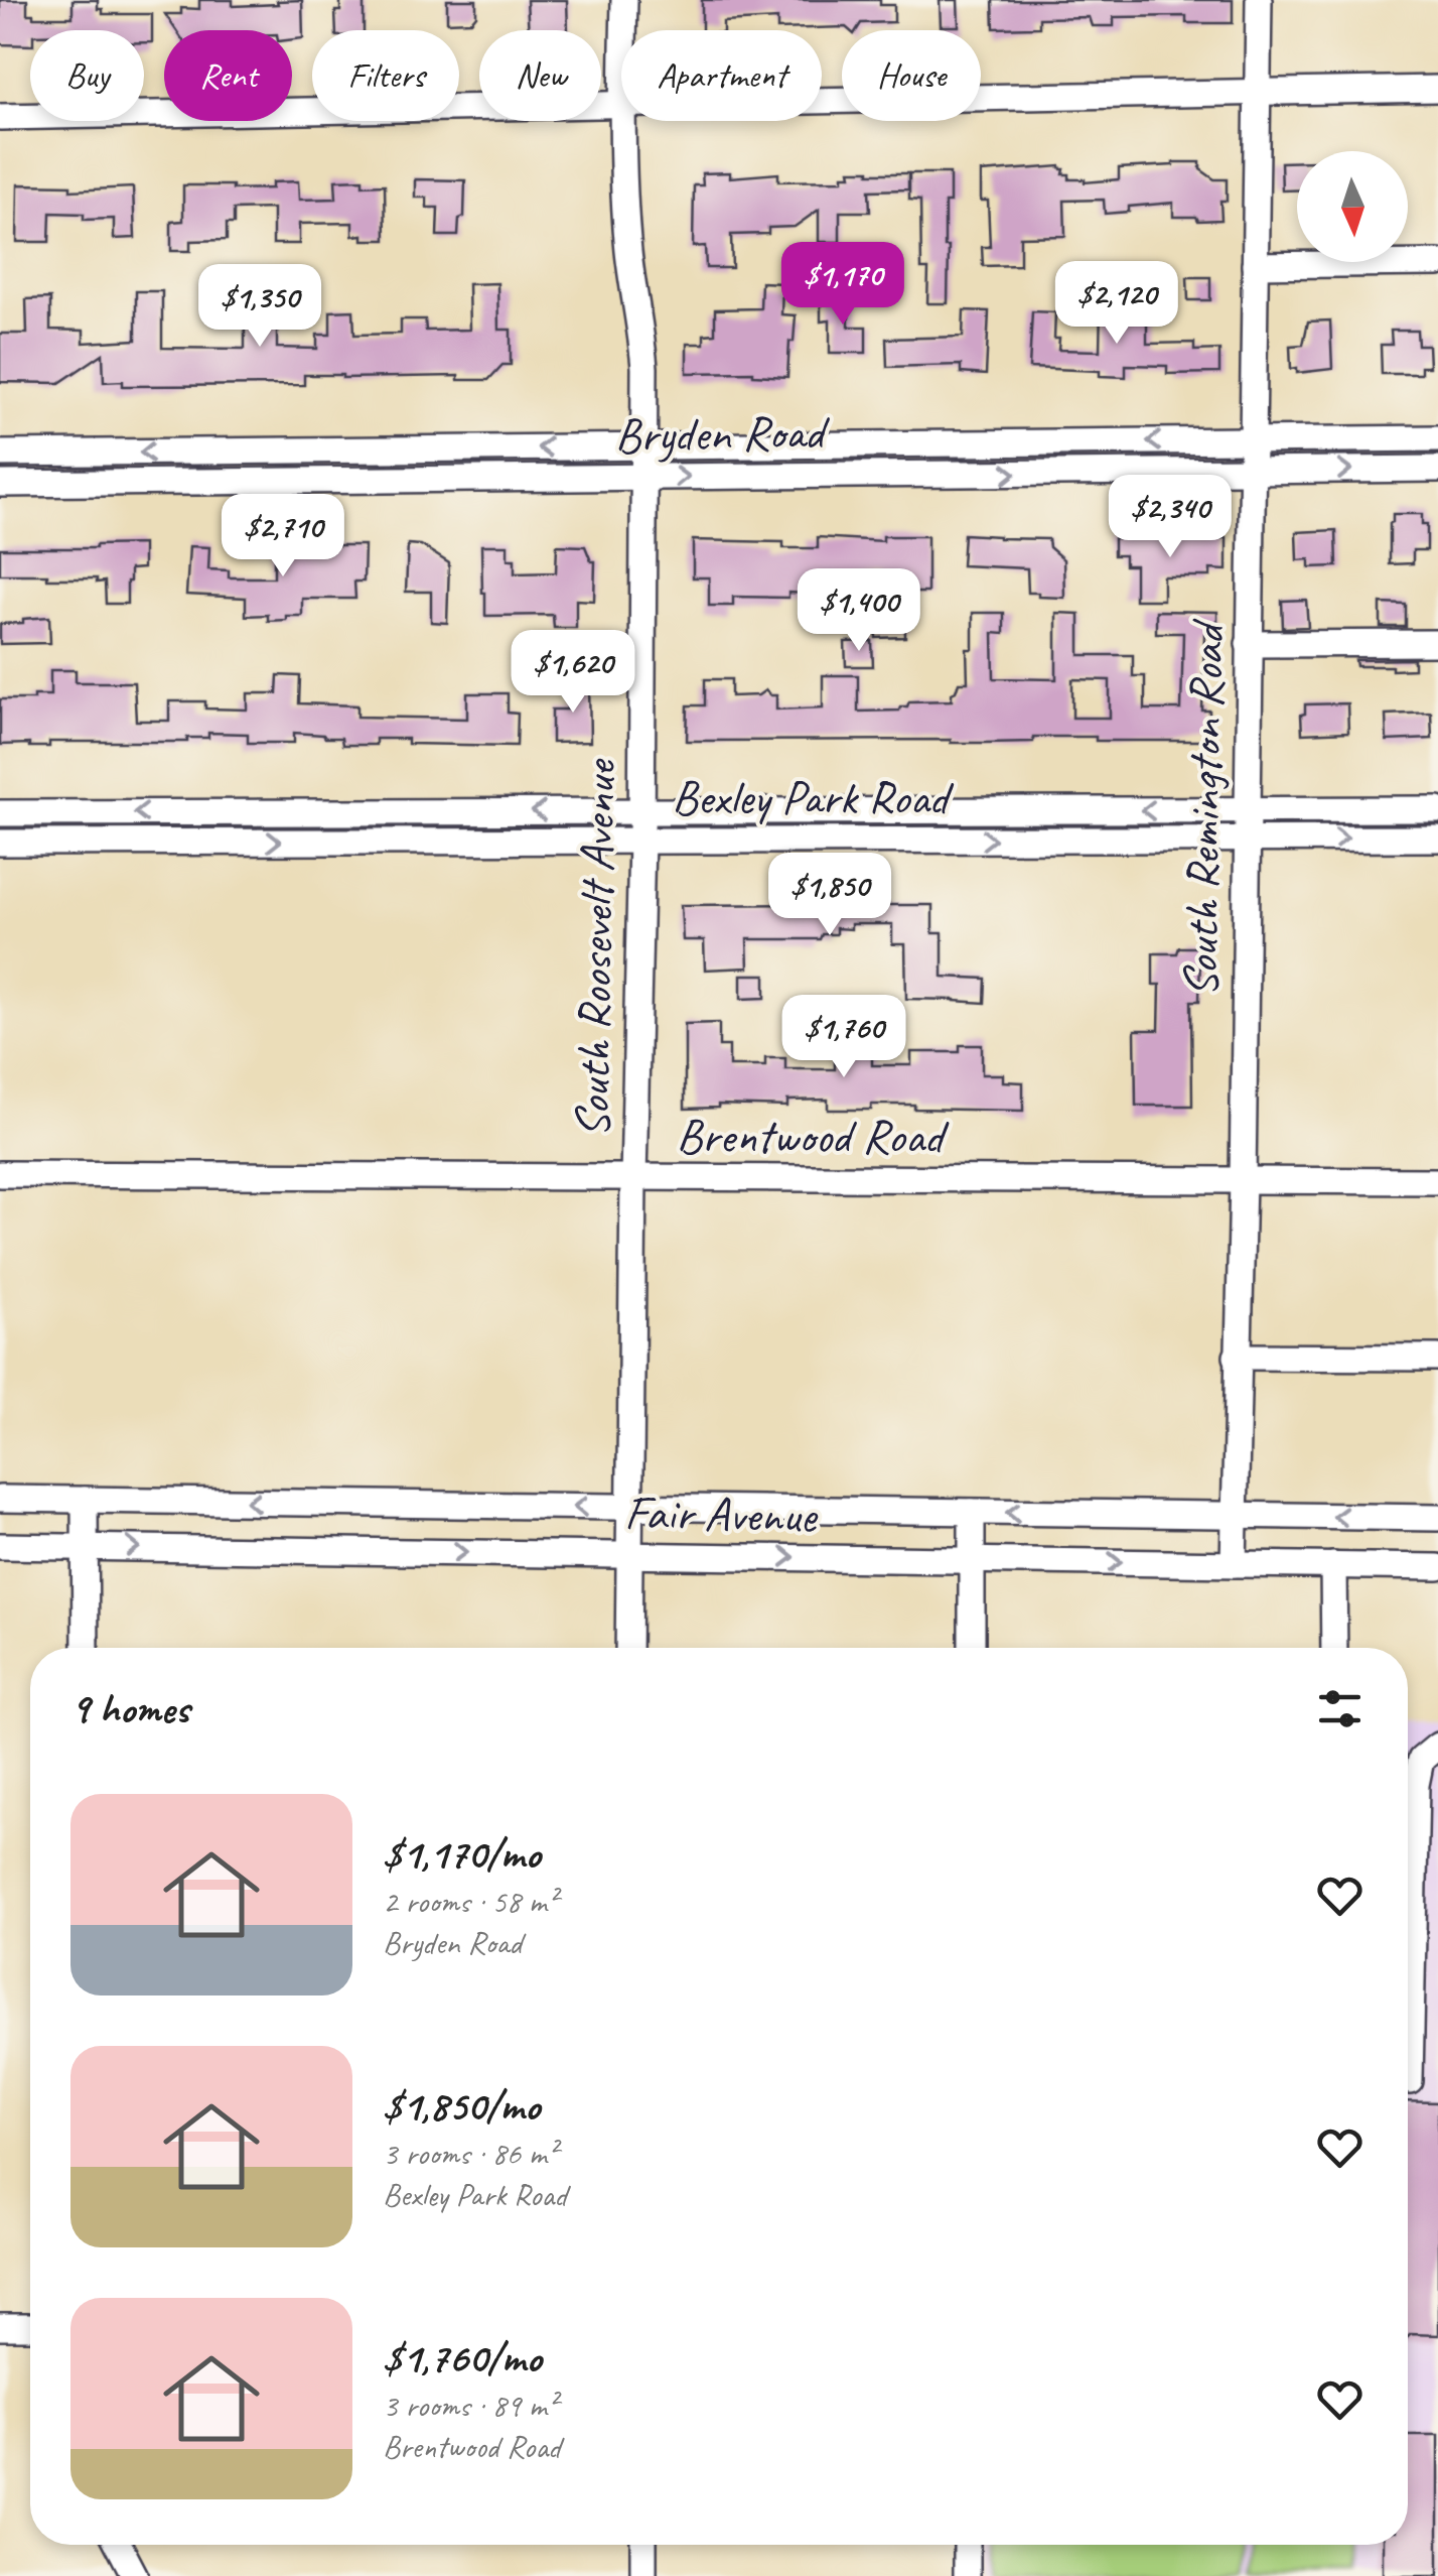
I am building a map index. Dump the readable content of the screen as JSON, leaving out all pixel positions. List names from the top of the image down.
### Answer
{
  "streets": {
    "street": [
      "Bryden Road",
      "Bexley Park Road",
      "South Remington Road",
      "South Roosevelt Avenue",
      "Brentwood Road",
      "Fair Avenue"
    ]
  },
  "crossings": [
    ["Bryden Road", "South Remington Road"],
    ["Bryden Road", "South Roosevelt Avenue"],
    ["Bexley Park Road", "South Remington Road"],
    ["Bexley Park Road", "South Roosevelt Avenue"],
    ["South Remington Road", "Brentwood Road"],
    ["South Remington Road", "Fair Avenue"],
    ["South Roosevelt Avenue", "Brentwood Road"],
    ["South Roosevelt Avenue", "Fair Avenue"]
  ],
  "north": "bottom",
  "page": {
    "chip": [
      "Buy",
      "Rent",
      "Filters",
      "New",
      "Apartment",
      "House"
    ],
    "price": [
      "$1,170",
      "$2,120",
      "$1,350",
      "$2,340",
      "$2,710",
      "$1,400",
      "$1,620",
      "$1,850",
      "$1,760"
    ],
    "heading": "9 homes",
    "list": [
      {
        "name": "$1,170/mo",
        "note": "2 rooms · 58 m² · Bryden Road"
      },
      {
        "name": "$1,850/mo",
        "note": "3 rooms · 86 m² · Bexley Park Road"
      },
      {
        "name": "$1,760/mo",
        "note": "3 rooms · 89 m² · Brentwood Road"
      }
    ]
  }
}
